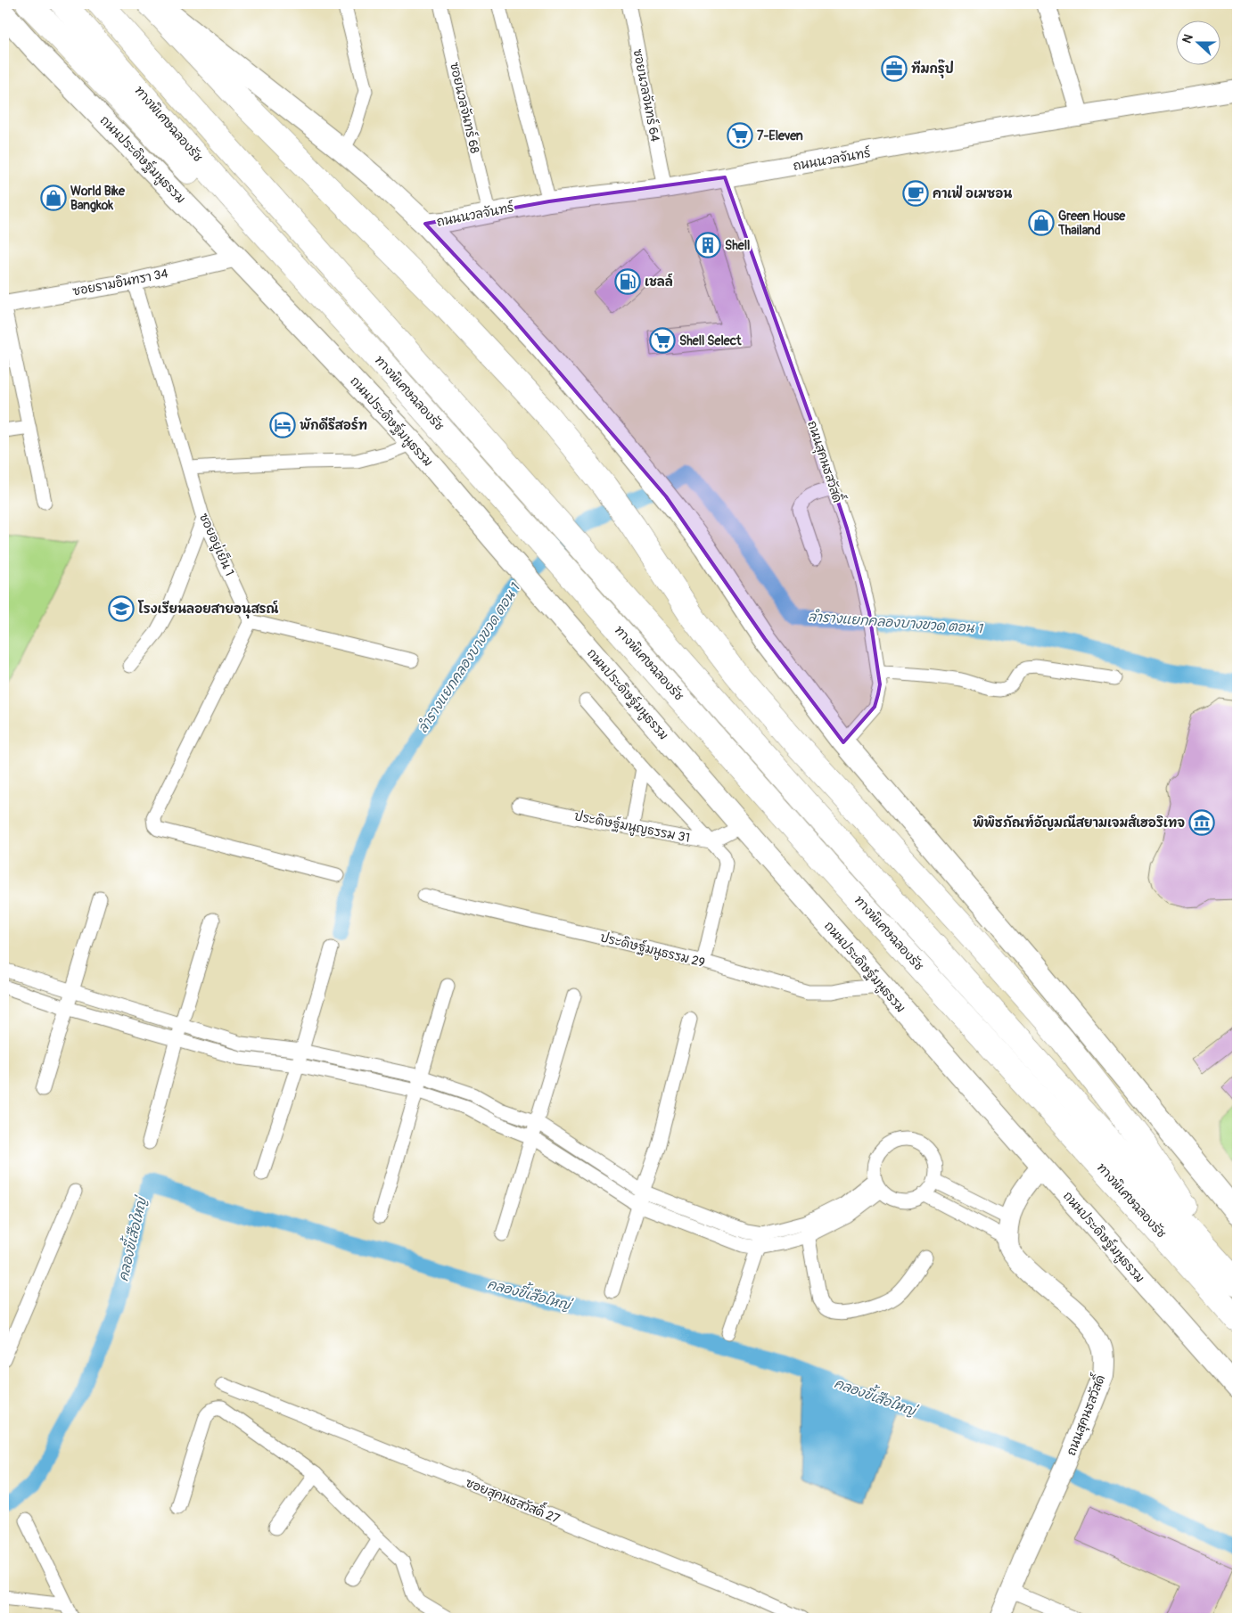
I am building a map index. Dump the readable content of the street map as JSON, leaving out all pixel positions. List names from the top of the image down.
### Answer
{
  "streets": {
    "highway": ["ทางพิเศษฉลองรัช"],
    "main road": ["ถนนประดิษฐ์มนูธรรม", "ถนนนวลจันทร์", "ถนนสุคนธสวัสดิ์"],
    "street": [
      "ซอยนวลจันทร์ 64",
      "ซอยนวลจันทร์ 68",
      "ซอยรามอินทรา 34",
      "ซอยอยู่เย็น 1",
      "ประดิษฐ์มนูญธรรม 31",
      "ประดิษฐ์มนูธรรม 29",
      "ซอยสุคนธสวัสดิ์ 27"
    ]
  },
  "crossings": [
    ["ซอยนวลจันทร์ 64", "ถนนนวลจันทร์"],
    ["ซอยนวลจันทร์ 68", "ถนนนวลจันทร์"],
    ["ถนนประดิษฐ์มนูธรรม", "ซอยรามอินทรา 34"],
    ["ถนนประดิษฐ์มนูธรรม", "ประดิษฐ์มนูธรรม 29"],
    ["ถนนนวลจันทร์", "ถนนสุคนธสวัสดิ์"],
    ["ซอยรามอินทรา 34", "ซอยอยู่เย็น 1"]
  ],
  "water": ["ลำรางแยกคลองบางขวด ตอน 1", "คลองขี้เสือใหญ่"],
  "places": {
    "office": ["ทีมกรุ๊ป"],
    "supermarket": ["7-Eleven", "Shell Select"],
    "cafe": ["คาเฟ่ อเมซอน"],
    "shop": ["World Bike Bangkok", "Green House Thailand"],
    "building": ["Shell"],
    "fuel station": ["เชลล์"],
    "hotel": ["พักดีรีสอร์ท"],
    "school or university": ["โรงเรียนลอยสายอนุสรณ์"],
    "museum": ["พิพิธภัณฑ์อัญมณีสยามเจมส์เฮอริเทจ"]
  },
  "north": "left"
}
